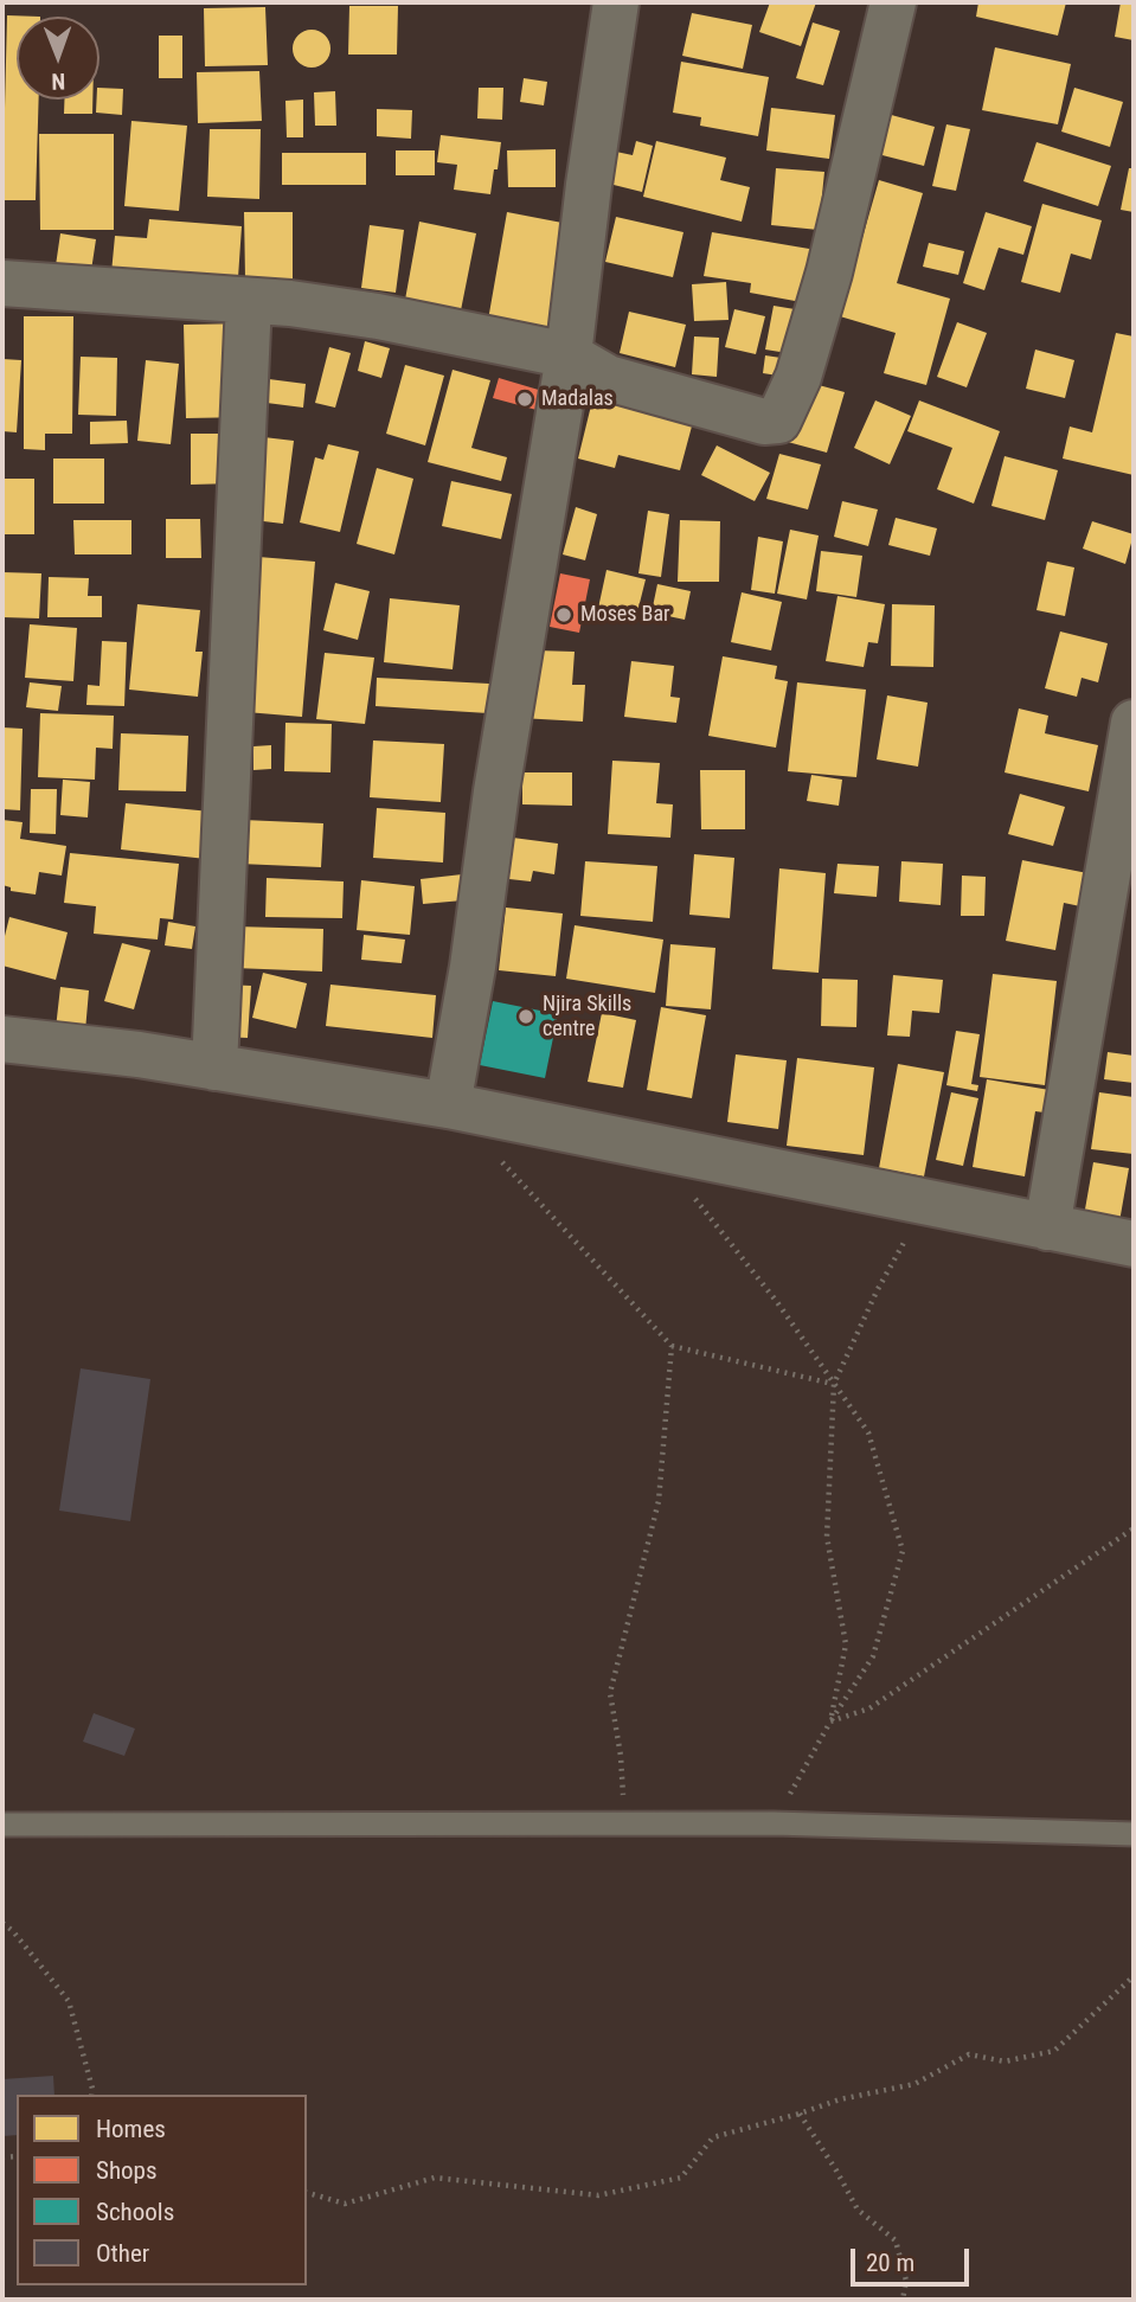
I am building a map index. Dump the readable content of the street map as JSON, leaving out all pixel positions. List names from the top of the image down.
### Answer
{
  "places": ["Madalas", "Moses Bar", "Njira Skills centre"],
  "legend": [
    "Homes",
    "Shops",
    "Schools",
    "Other"
  ],
  "scale_bar": "20 m",
  "north": "bottom"
}
